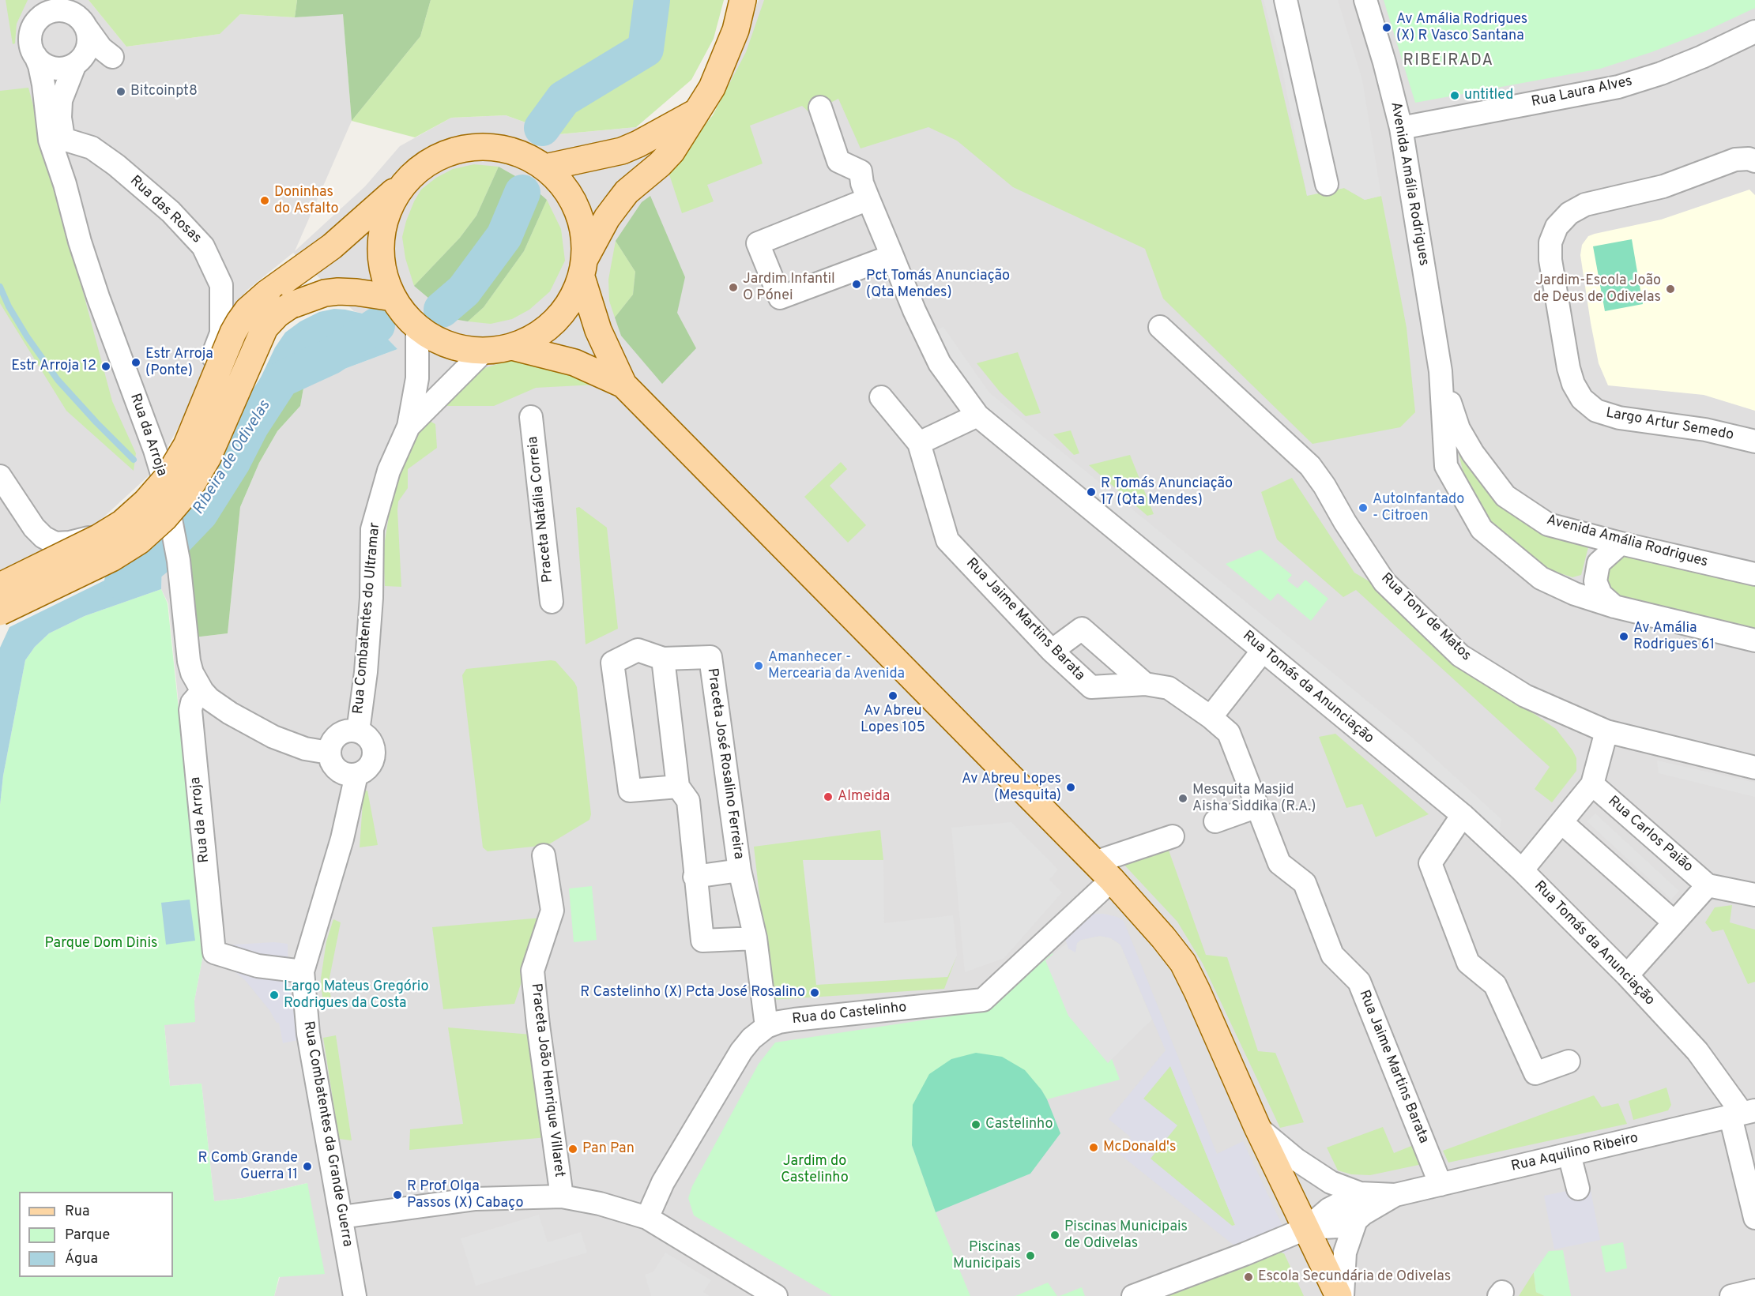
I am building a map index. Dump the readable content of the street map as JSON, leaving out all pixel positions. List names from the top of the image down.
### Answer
{
  "streets": {
    "street": [
      "Rua Laura Alves",
      "Avenida Amália Rodrigues",
      "Rua das Rosas",
      "Largo Artur Semedo",
      "Rua da Arroja",
      "Praceta Natália Correia",
      "Rua Tony de Matos",
      "Rua Combatentes do Ultramar",
      "Rua Jaime Martins Barata",
      "Rua Tomás da Anunciação",
      "Praceta José Rosalino Ferreira",
      "Rua Carlos Paião",
      "Rua do Castelinho",
      "Praceta João Henrique Villaret",
      "Rua Combatentes da Grande Guerra",
      "Rua Aquilino Ribeiro"
    ]
  },
  "crossings": [
    ["Rua Laura Alves", "Avenida Amália Rodrigues"],
    ["Rua das Rosas", "Rua da Arroja"],
    ["Rua da Arroja", "Rua Combatentes do Ultramar"],
    ["Rua da Arroja", "Rua Combatentes da Grande Guerra"],
    ["Rua Jaime Martins Barata", "Rua Aquilino Ribeiro"],
    ["Rua Tomás da Anunciação", "Rua Aquilino Ribeiro"],
    ["Praceta José Rosalino Ferreira", "Rua do Castelinho"]
  ],
  "districts": ["RIBEIRADA"],
  "water": ["Ribeira de Odivelas"],
  "parks": ["Parque Dom Dinis", "Jardim do Castelinho"],
  "places": [
    "Av Amália Rodrigues (X) R Vasco Santana",
    "Bitcoinpt8",
    "untitled",
    "Doninhas do Asfalto",
    "Pct Tomás Anunciação (Qta Mendes)",
    "Jardim Infantil O Pónei",
    "Jardim-Escola João de Deus de Odivelas",
    "Estr Arroja (Ponte)",
    "Estr Arroja 12",
    "R Tomás Anunciação 17 (Qta Mendes)",
    "AutoInfantado - Citroen",
    "Av Amália Rodrigues 61",
    "Amanhecer - Mercearia da Avenida",
    "Av Abreu Lopes 105",
    "Av Abreu Lopes (Mesquita)",
    "Almeida",
    "Mesquita Masjid Aisha Siddika (R.A.)",
    "R Castelinho (X) Pcta José Rosalino",
    "Largo Mateus Gregório Rodrigues da Costa",
    "Castelinho",
    "McDonald's",
    "Pan Pan",
    "R Comb Grande Guerra 11",
    "R Prof Olga Passos (X) Cabaço",
    "Piscinas Municipais de Odivelas",
    "Piscinas Municipais",
    "Escola Secundária de Odivelas"
  ],
  "legend": ["Rua", "Parque", "Água"]
}
